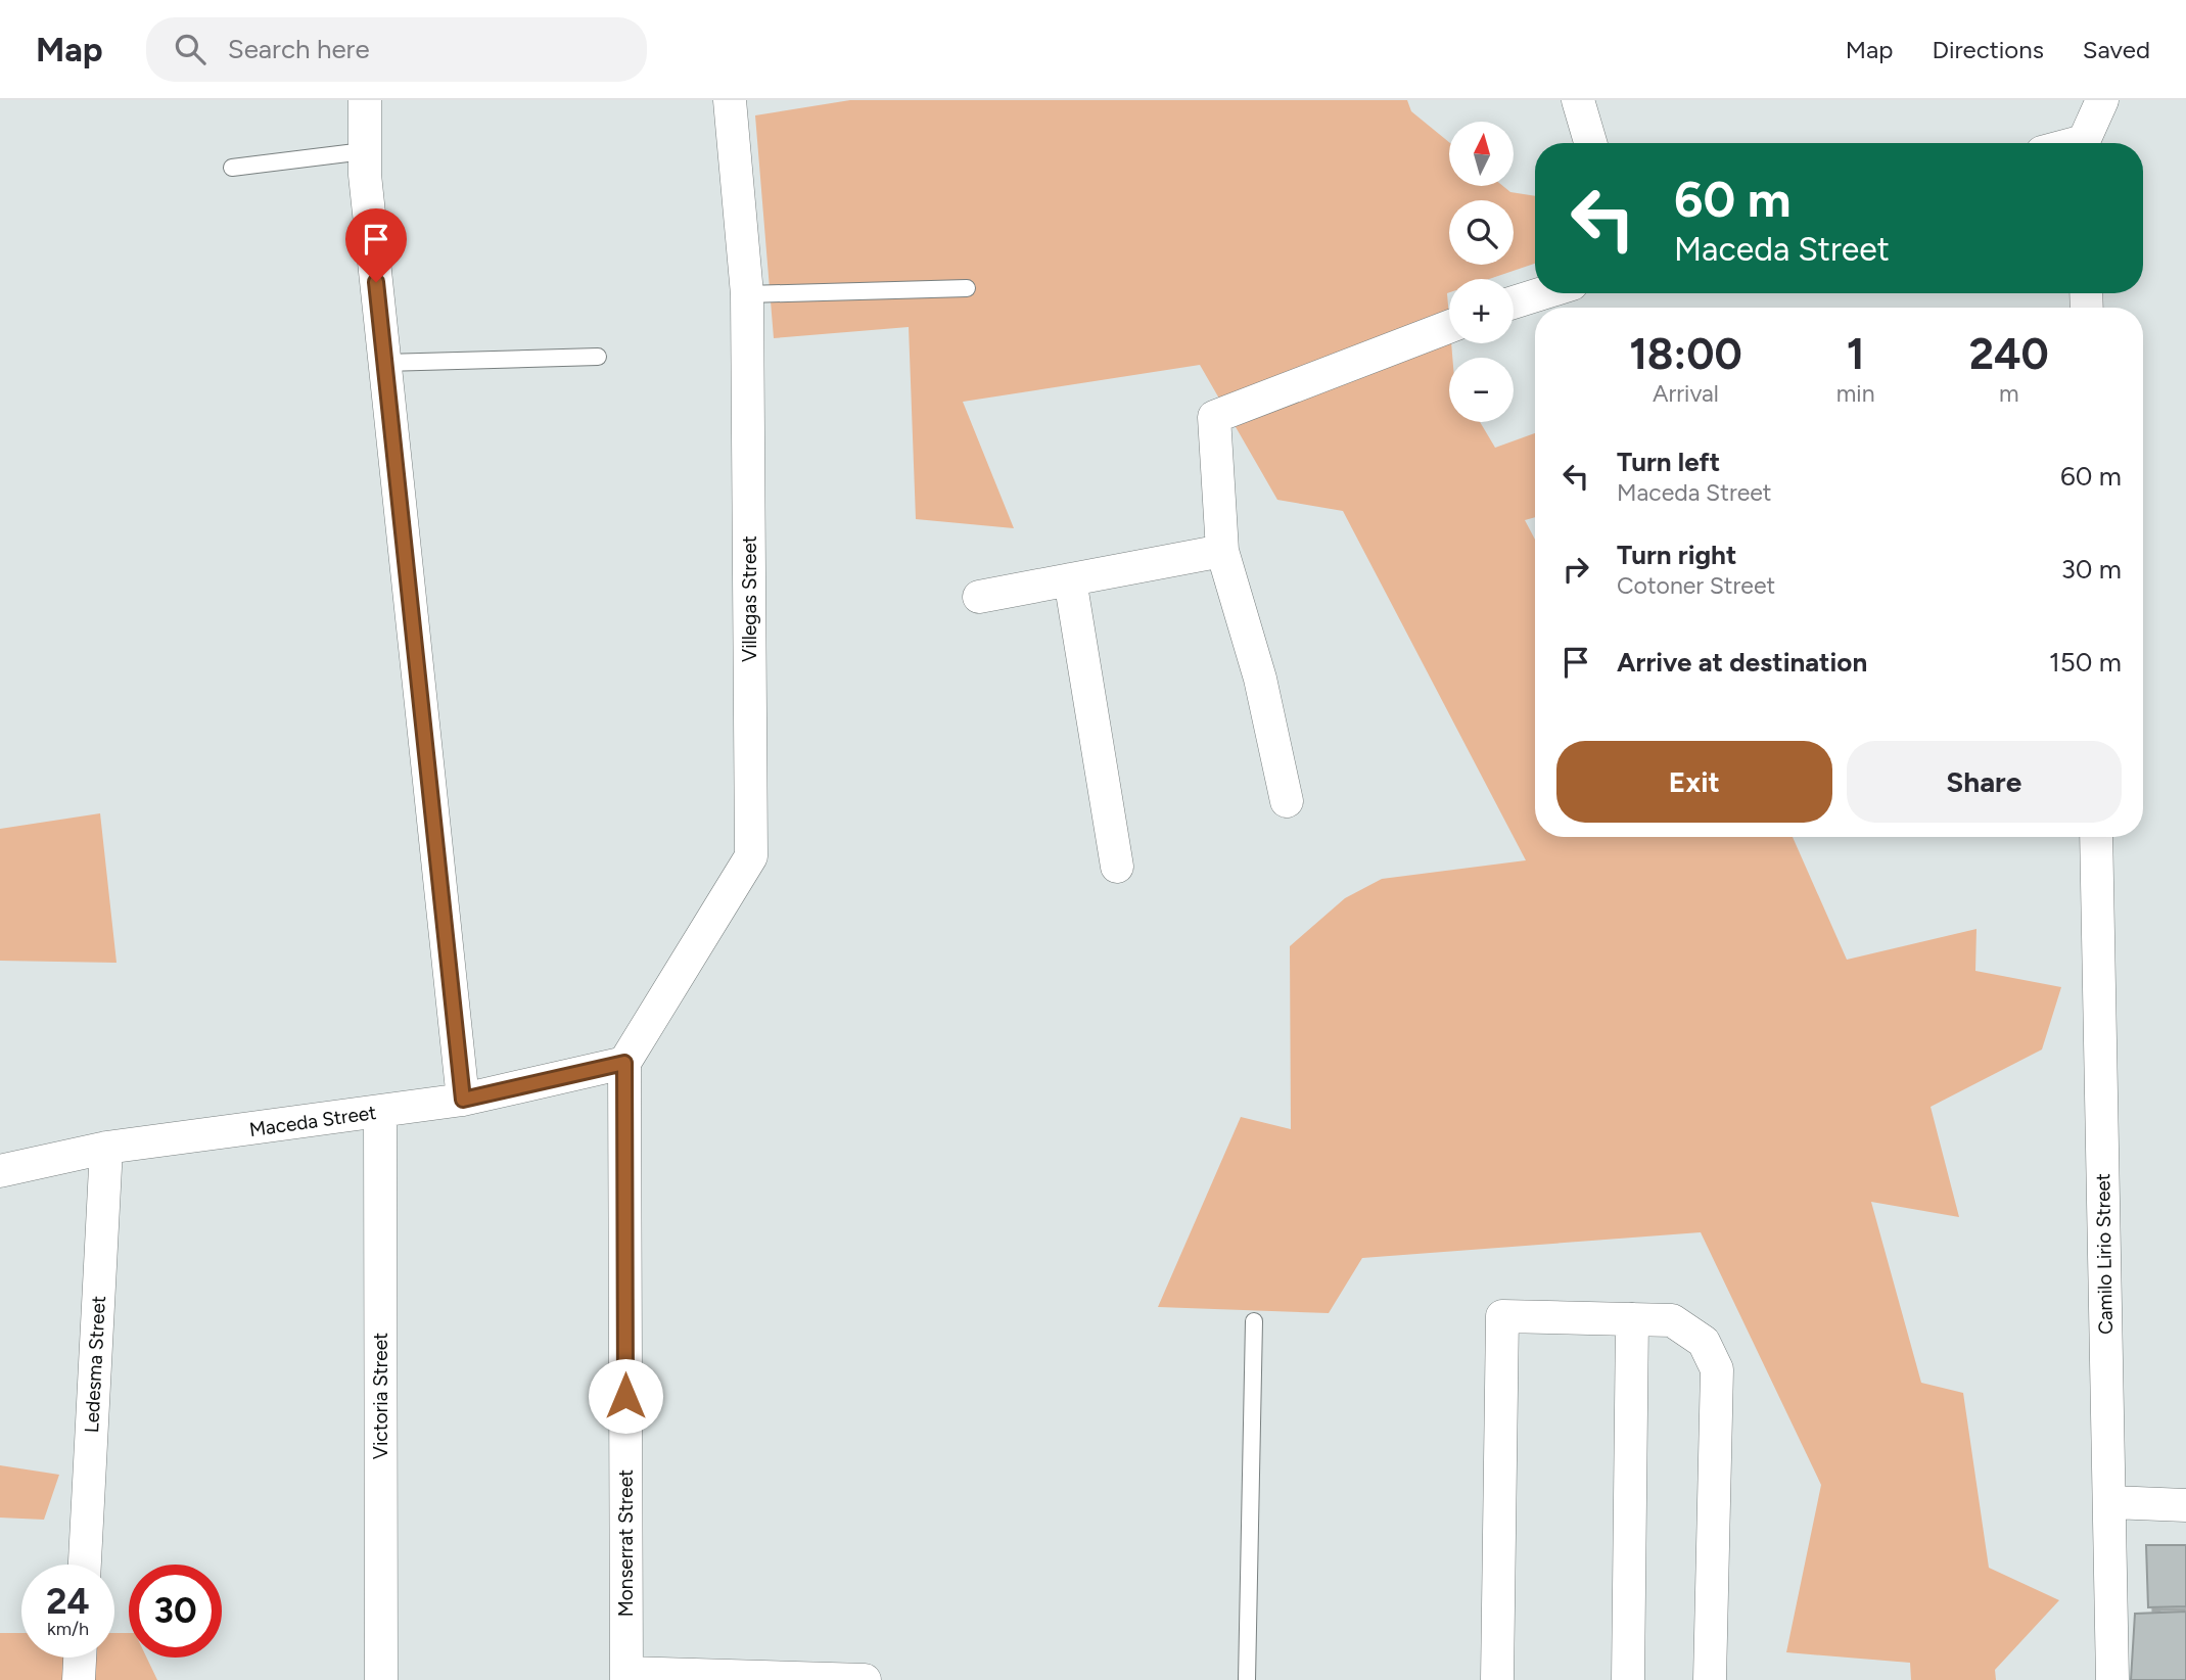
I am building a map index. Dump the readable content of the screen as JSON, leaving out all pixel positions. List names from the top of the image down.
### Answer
{
  "streets": {
    "street": [
      "Villegas Street",
      "Maceda Street",
      "Camilo Lirio Street",
      "Ledesma Street",
      "Victoria Street",
      "Monserrat Street"
    ]
  },
  "crossings": [
    ["Villegas Street", "Maceda Street"],
    ["Villegas Street", "Monserrat Street"],
    ["Maceda Street", "Ledesma Street"],
    ["Maceda Street", "Victoria Street"],
    ["Maceda Street", "Monserrat Street"]
  ],
  "north": "top",
  "page": {
    "header": "Map",
    "search": "Search here",
    "nav": ["Map", "Directions", "Saved"],
    "map_buttons": ["+", "−"],
    "turn": ["60 m", "Maceda Street"],
    "eta": [
      "18:00",
      "Arrival",
      "1",
      "min",
      "240",
      "m"
    ],
    "list": [
      {
        "name": "Turn left",
        "note": "Maceda Street",
        "value": "60 m"
      },
      {
        "name": "Turn right",
        "note": "Cotoner Street",
        "value": "30 m"
      },
      {
        "name": "Arrive at destination",
        "value": "150 m"
      }
    ],
    "buttons": ["Exit", "Share"],
    "speed": "24 km/h",
    "limit": "30"
  }
}
